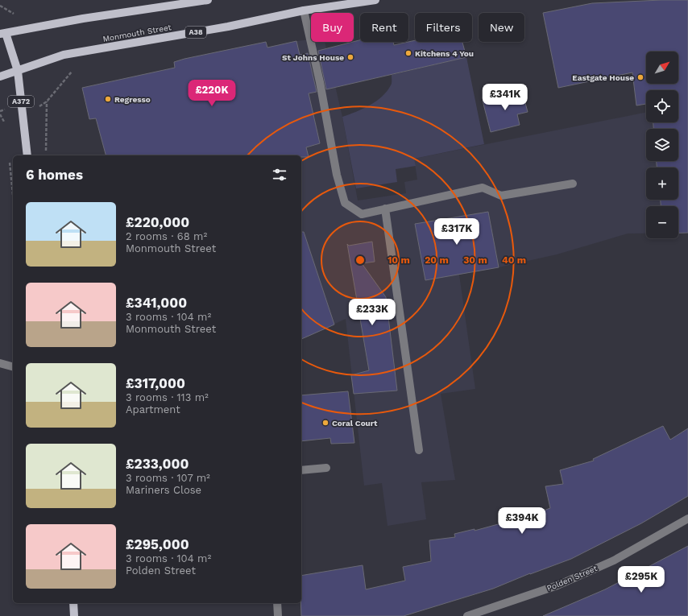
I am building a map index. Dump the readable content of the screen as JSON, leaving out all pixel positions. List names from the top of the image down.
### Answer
{
  "streets": {
    "main road": ["A38", "Monmouth Street", "A372"],
    "street": ["Polden Street"]
  },
  "crossings": [
    ["A38", "Monmouth Street"],
    ["A38", "A372"],
    ["Monmouth Street", "A372"]
  ],
  "places": [
    "Kitchens 4 You",
    "St Johns House",
    "Eastgate House",
    "Regresso",
    "Coral Court"
  ],
  "north": "top right",
  "page": {
    "chip": [
      "Buy",
      "Rent",
      "Filters",
      "New"
    ],
    "map_buttons": ["+", "−"],
    "price": [
      "£220K",
      "£341K",
      "£317K",
      "£233K",
      "£394K",
      "£295K"
    ],
    "heading": "6 homes",
    "list": [
      {
        "name": "£220,000",
        "note": "2 rooms · 68 m² · Monmouth Street"
      },
      {
        "name": "£341,000",
        "note": "3 rooms · 104 m² · Monmouth Street"
      },
      {
        "name": "£317,000",
        "note": "3 rooms · 113 m² · Apartment"
      },
      {
        "name": "£233,000",
        "note": "3 rooms · 107 m² · Mariners Close"
      },
      {
        "name": "£295,000",
        "note": "3 rooms · 104 m² · Polden Street"
      }
    ]
  },
  "rings": [
    "10 m",
    "20 m",
    "30 m",
    "40 m"
  ]
}
